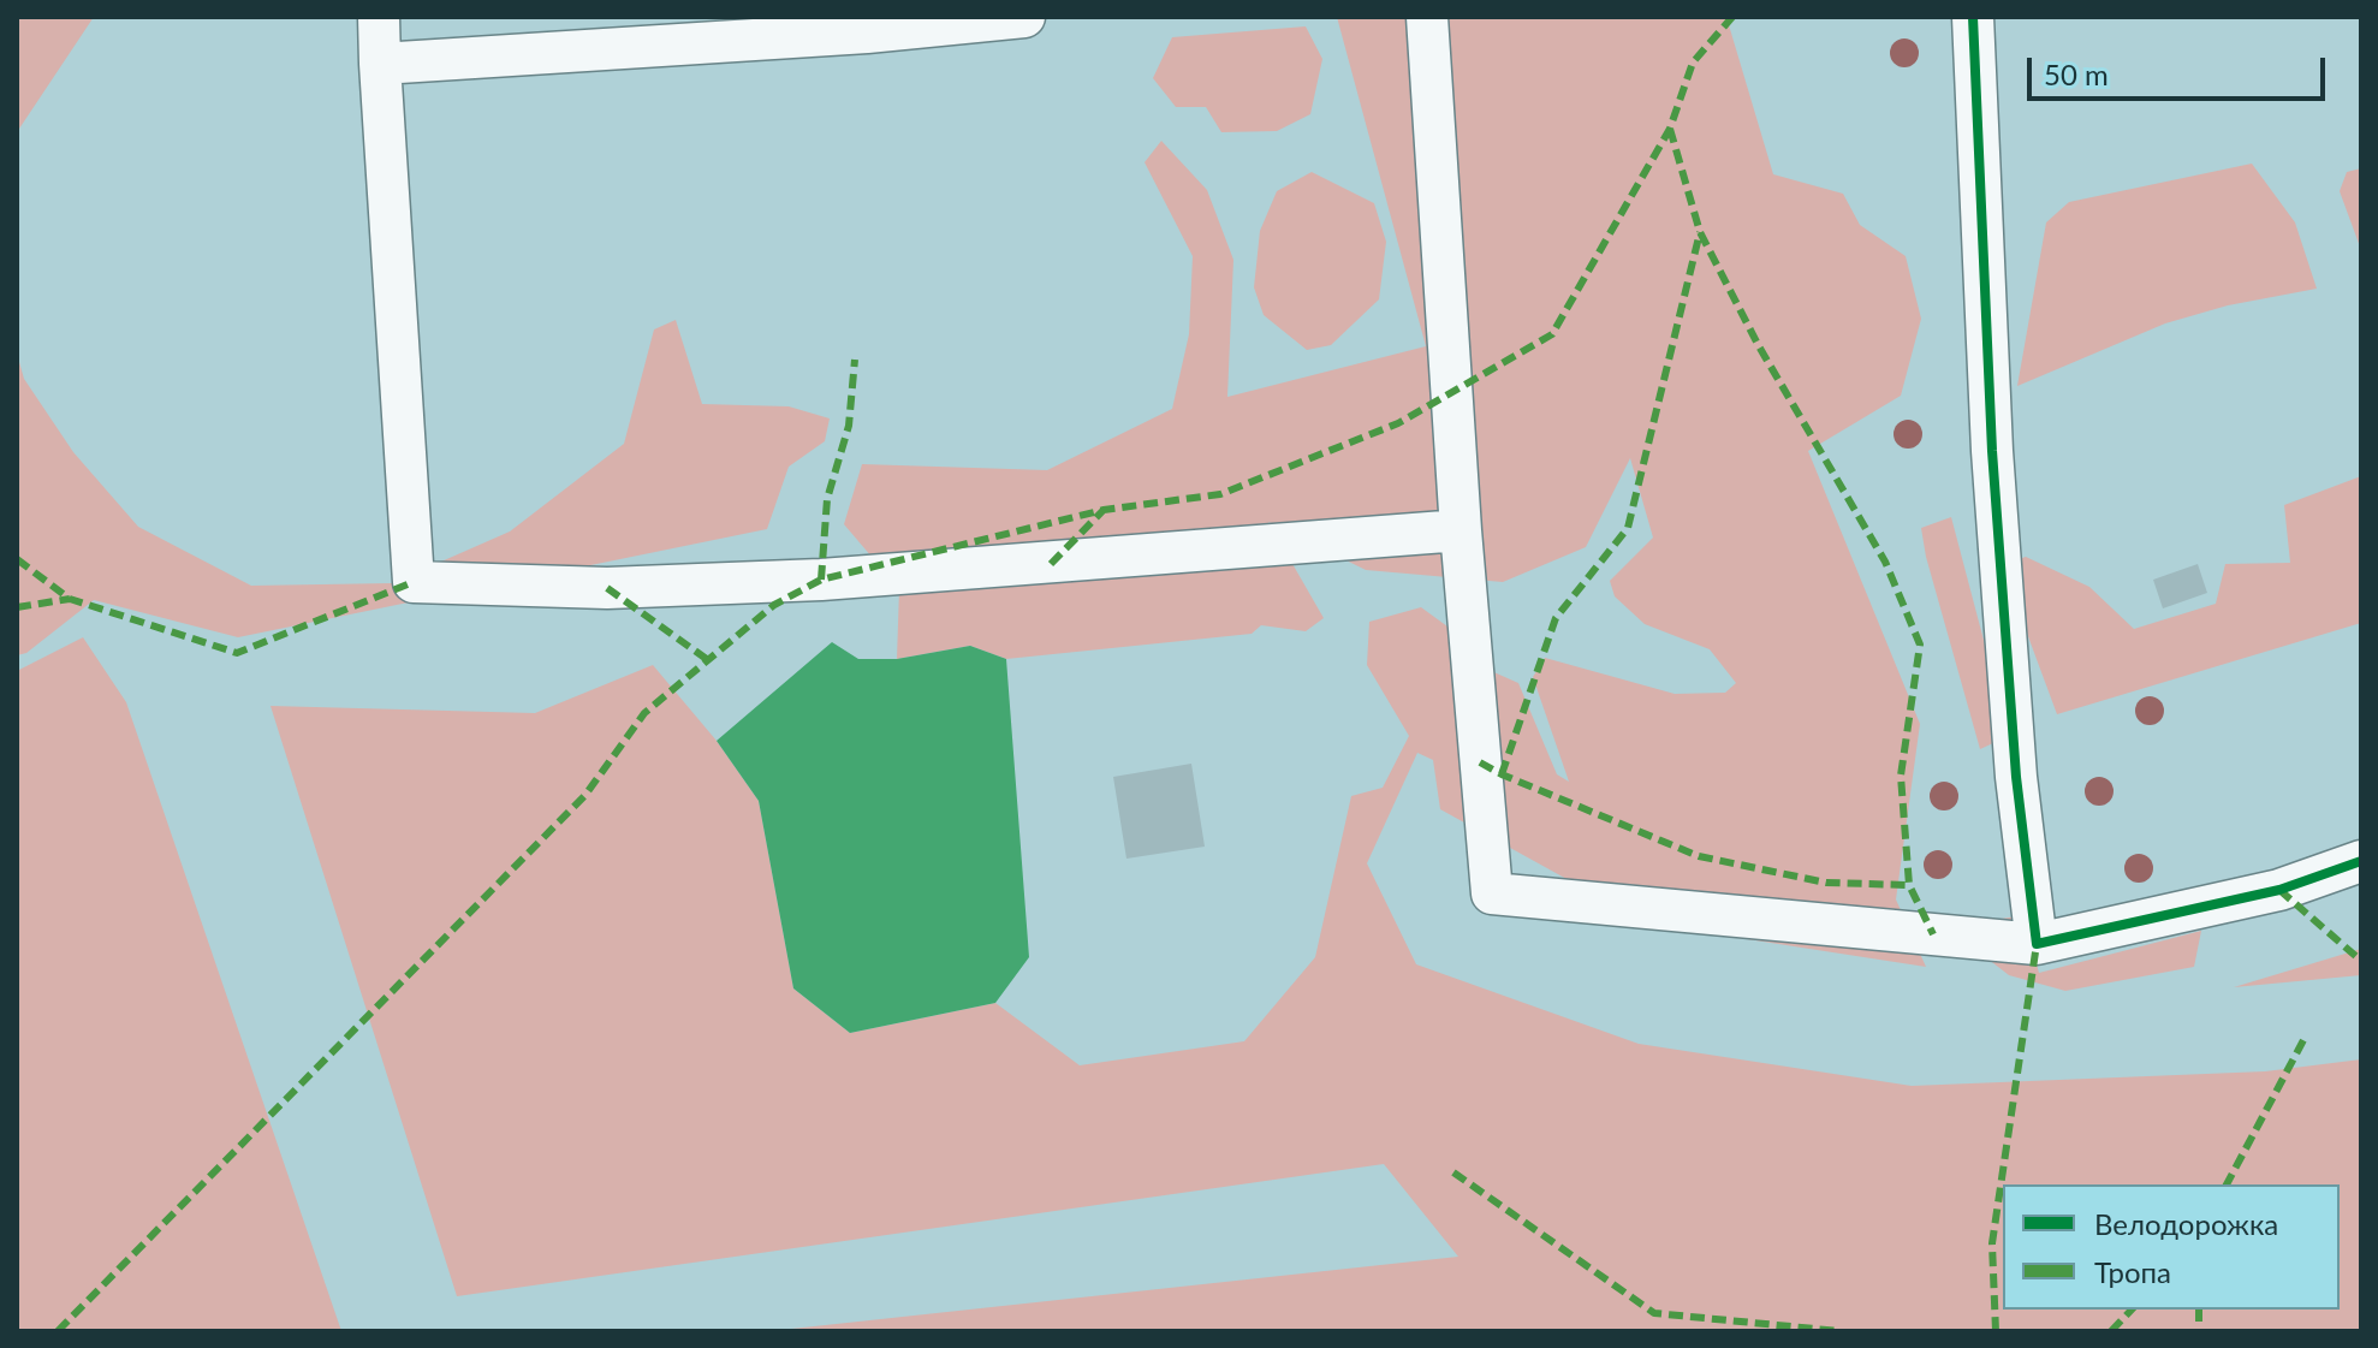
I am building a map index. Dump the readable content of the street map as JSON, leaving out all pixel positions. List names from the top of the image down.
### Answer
{
  "legend": ["Велодорожка", "Тропа"],
  "scale_bar": "50 m"
}
